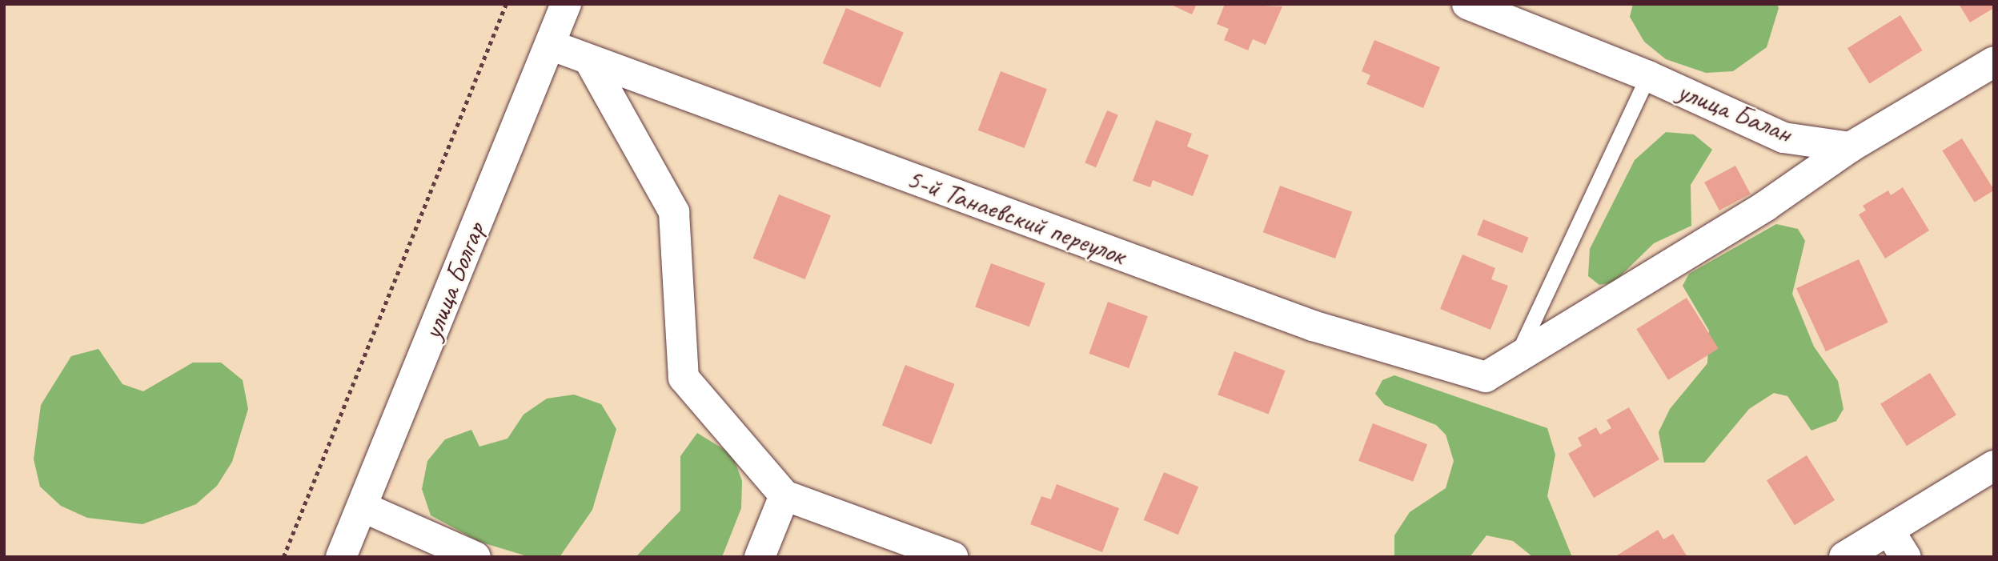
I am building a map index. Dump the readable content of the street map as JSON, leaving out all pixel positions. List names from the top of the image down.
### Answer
{
  "streets": {
    "street": ["улица Балан", "5-й Танаевский переулок", "улица Болгар"]
  },
  "crossings": [
    ["5-й Танаевский переулок", "улица Болгар"]
  ]
}
